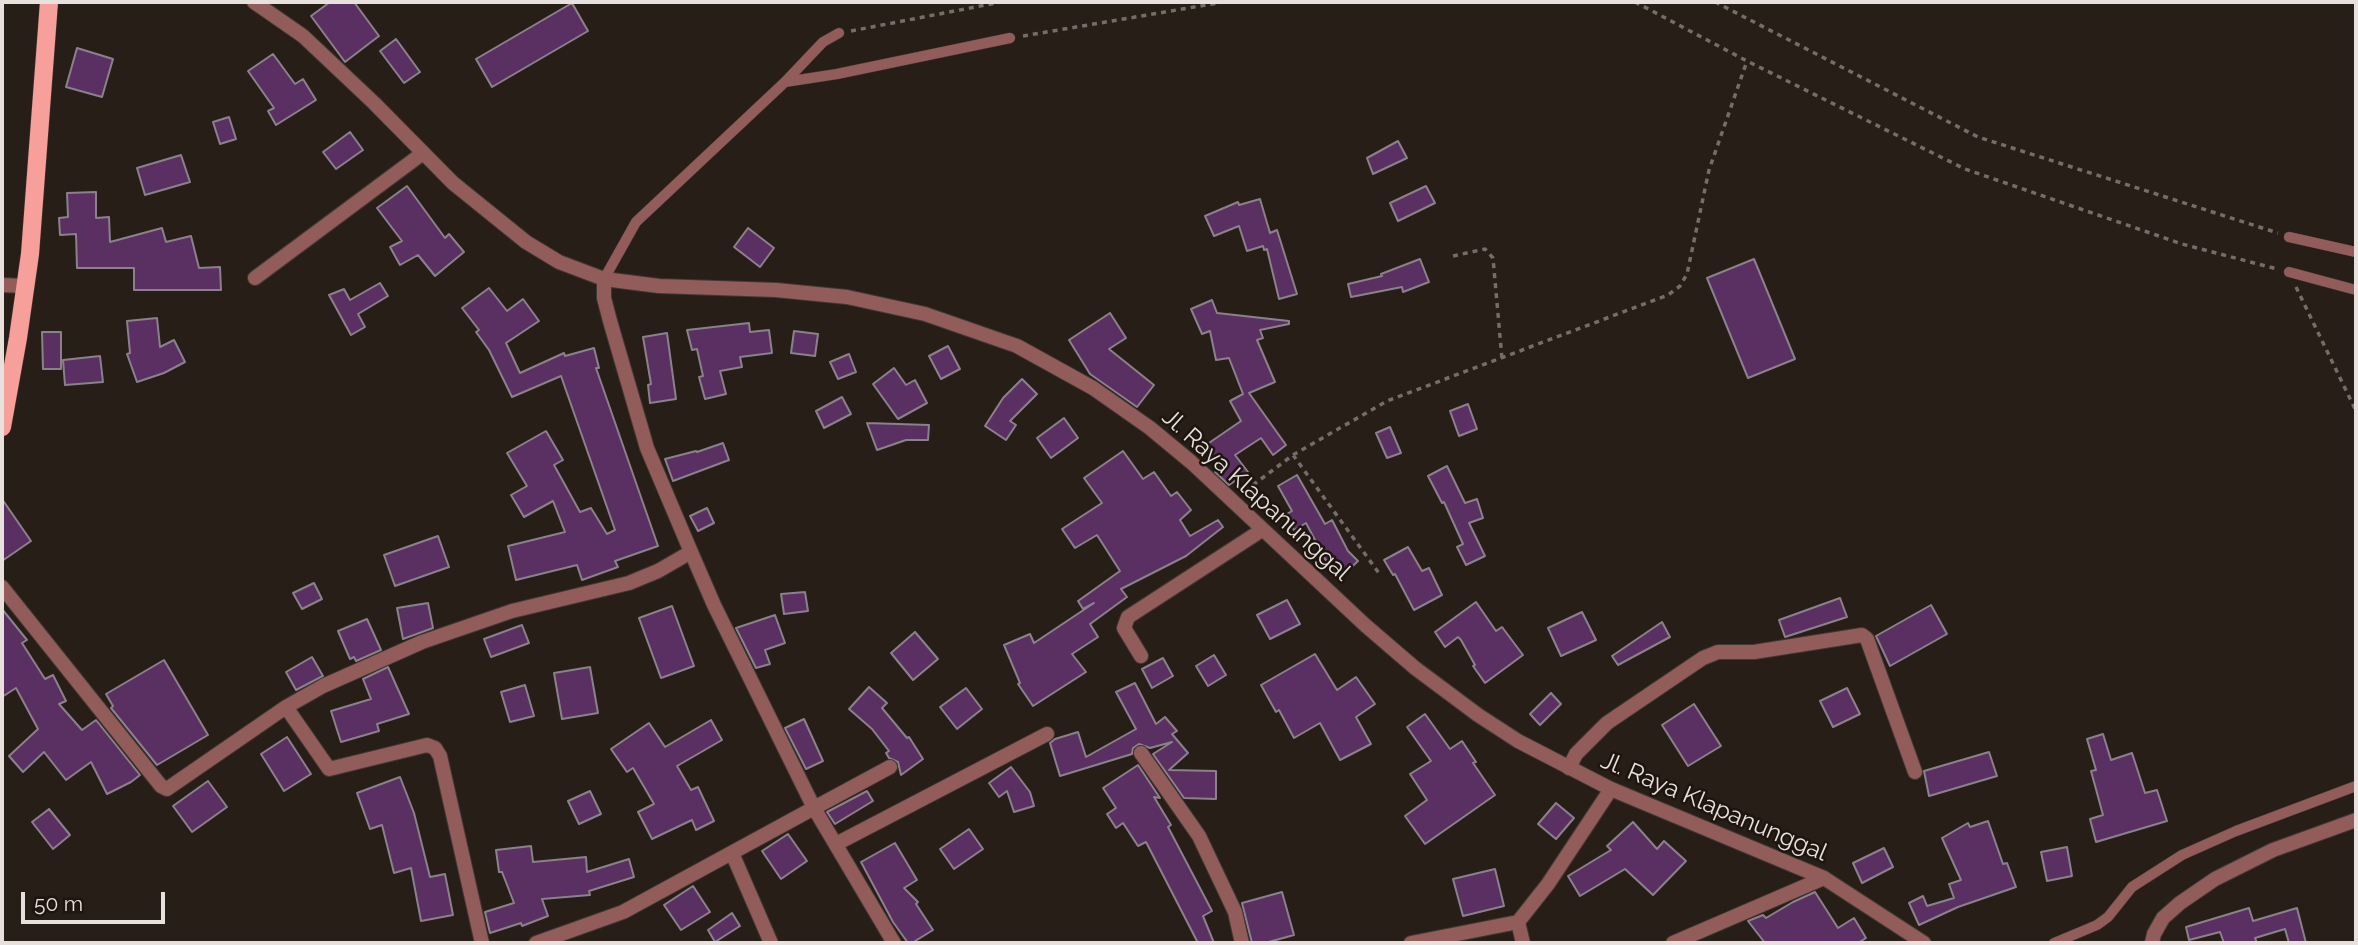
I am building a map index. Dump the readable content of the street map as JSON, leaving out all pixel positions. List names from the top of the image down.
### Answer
{
  "streets": {
    "street": ["Jl. Raya Klapanunggal"]
  },
  "scale_bar": "50 m"
}
